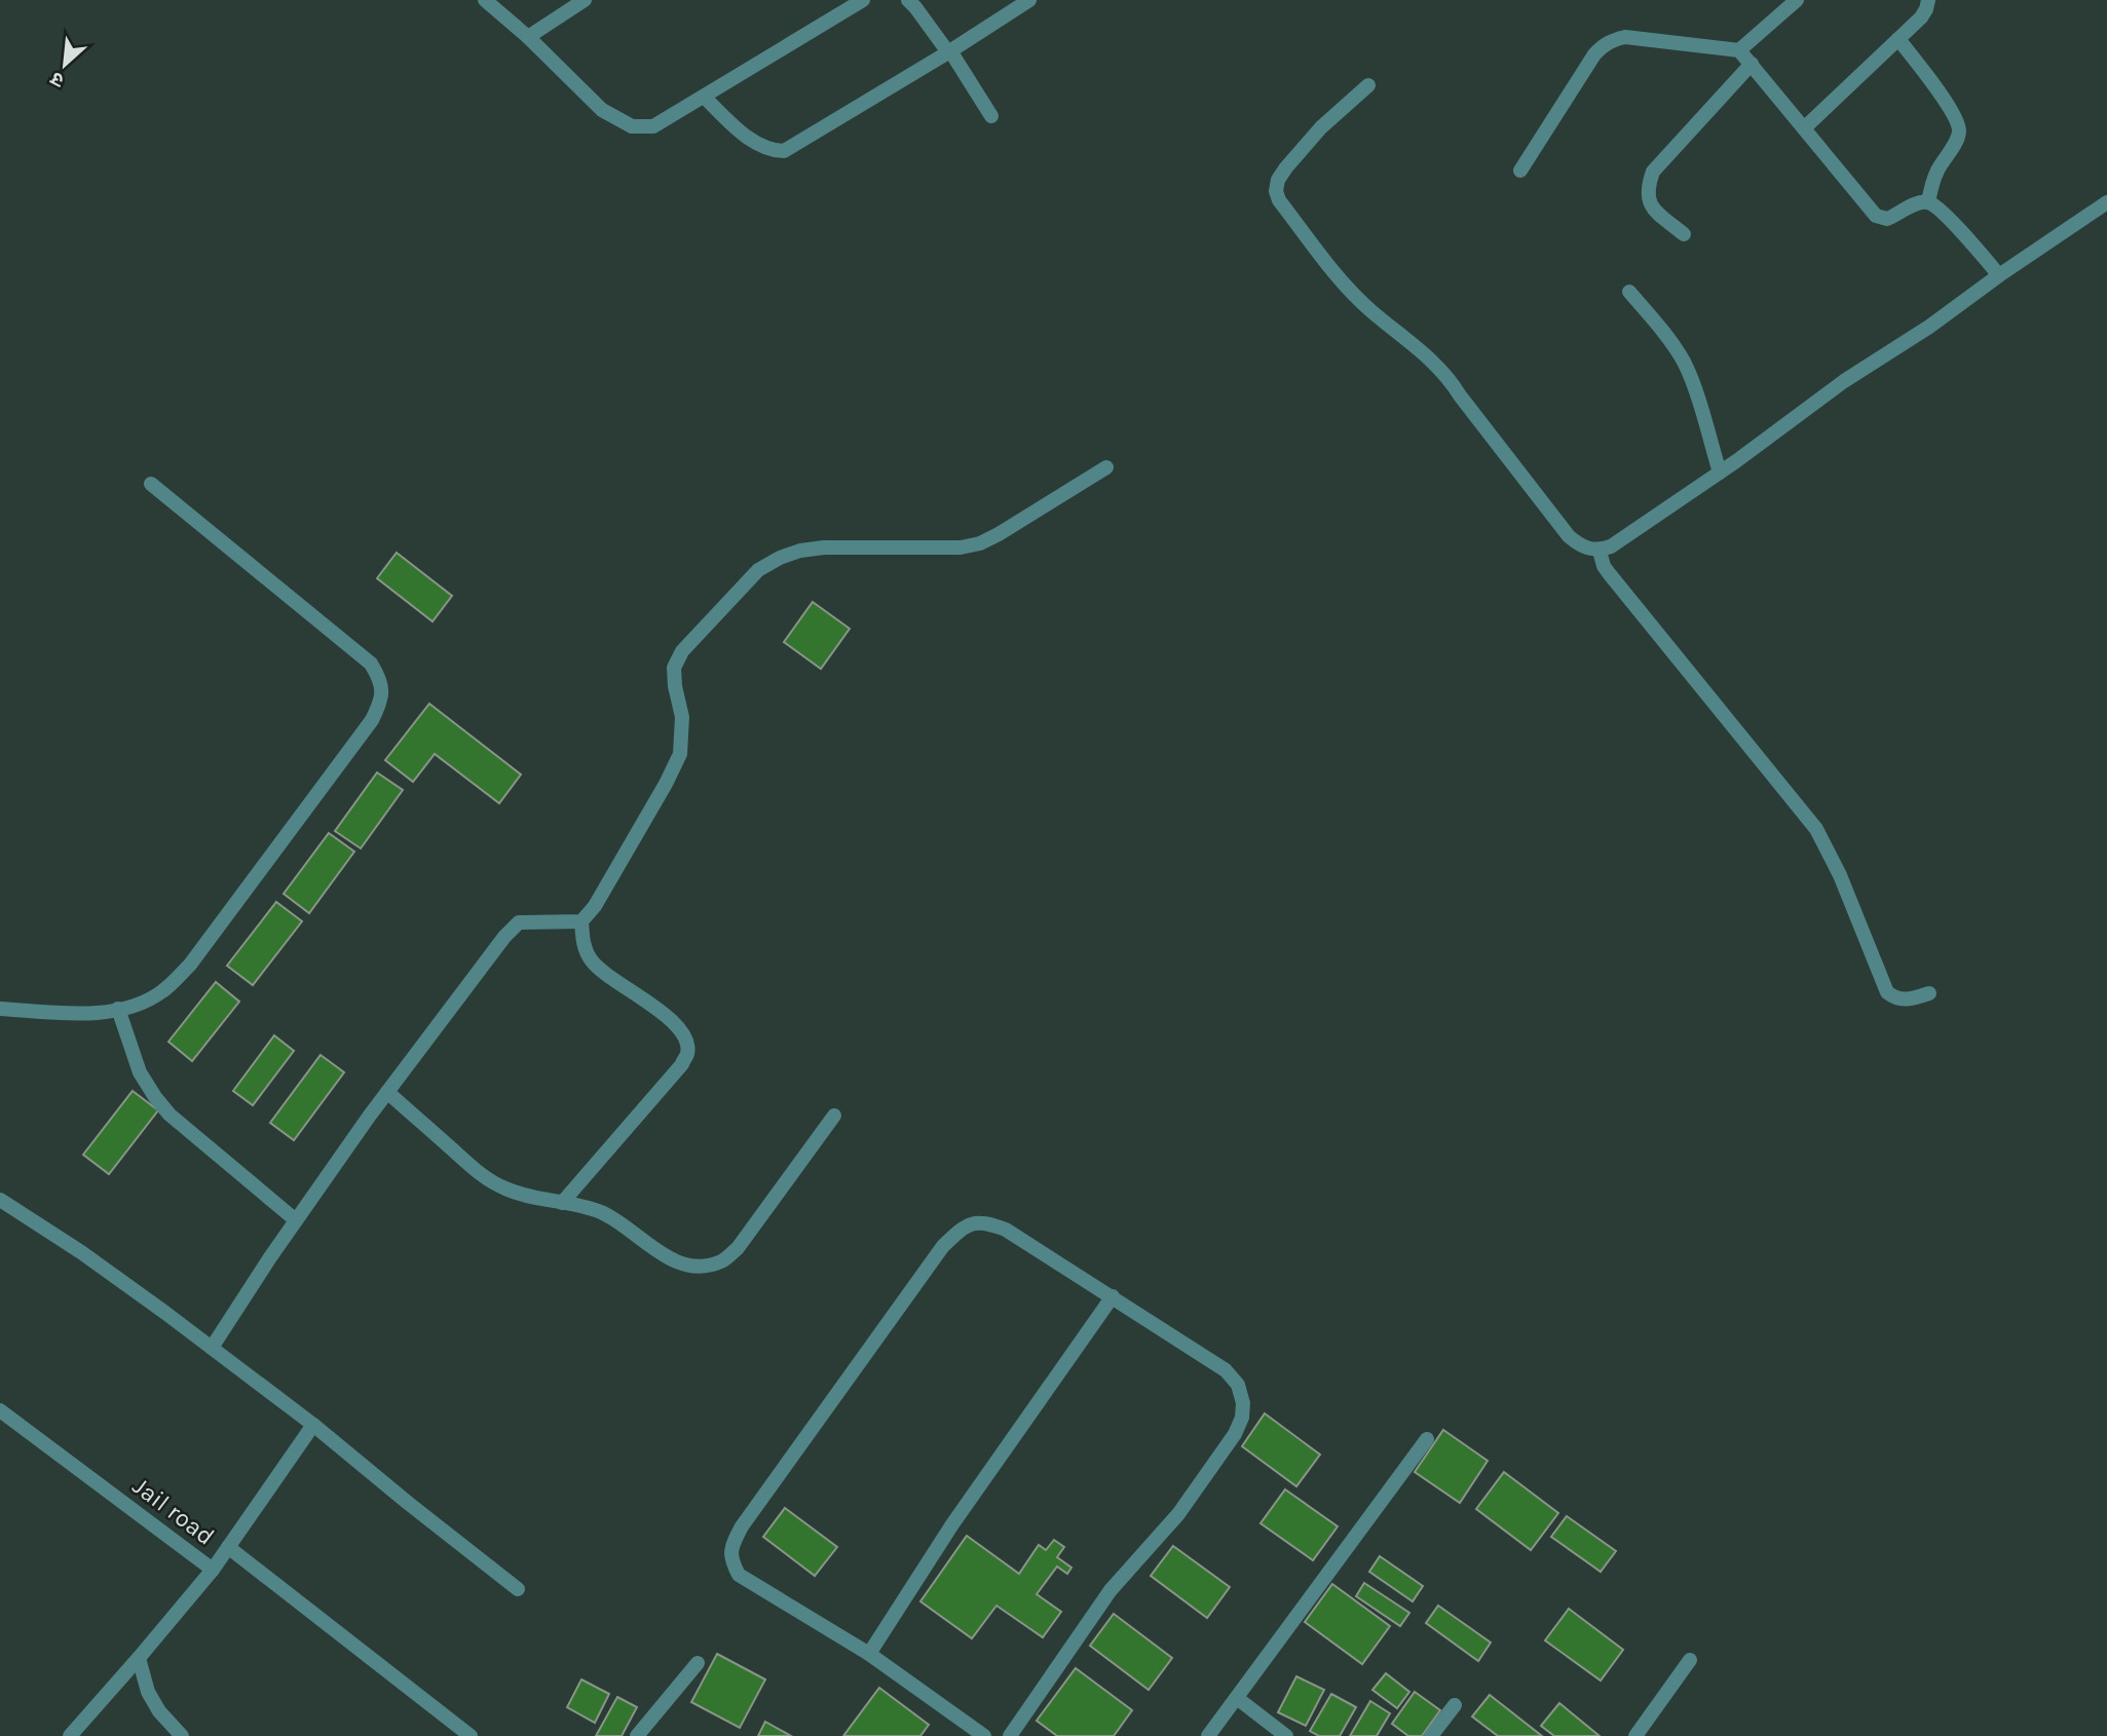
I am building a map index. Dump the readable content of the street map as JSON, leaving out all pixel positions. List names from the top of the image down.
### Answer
{
  "streets": {
    "street": ["Jail road"]
  },
  "north": "bottom left"
}
